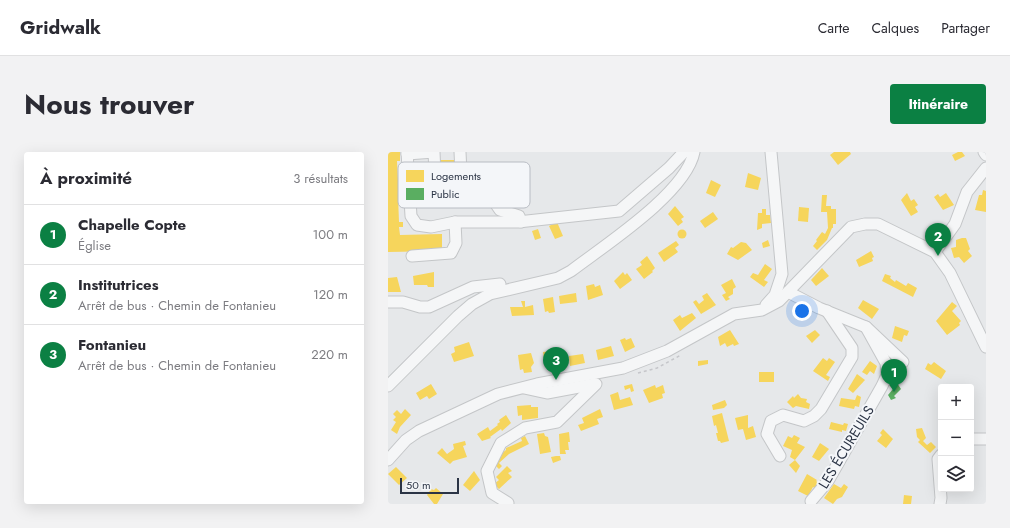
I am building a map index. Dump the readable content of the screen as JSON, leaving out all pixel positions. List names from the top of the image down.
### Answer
{
  "streets": {
    "street": ["LES ÉCUREUILS"]
  },
  "legend": ["Logements", "Public"],
  "scale_bar": "50 m",
  "page": {
    "header": "Gridwalk",
    "nav": ["Carte", "Calques", "Partager"],
    "title": "Nous trouver",
    "buttons": "Itinéraire",
    "heading": ["À proximité", "3 résultats"],
    "list": [
      {
        "mark": "1",
        "name": "Chapelle Copte",
        "note": "Église",
        "value": "100 m"
      },
      {
        "mark": "2",
        "name": "Institutrices",
        "note": "Arrêt de bus · Chemin de Fontanieu",
        "value": "120 m"
      },
      {
        "mark": "3",
        "name": "Fontanieu",
        "note": "Arrêt de bus · Chemin de Fontanieu",
        "value": "220 m"
      }
    ],
    "pins": ["2", "3", "1"],
    "map_buttons": ["+", "−"],
    "scale": "50 m"
  }
}
